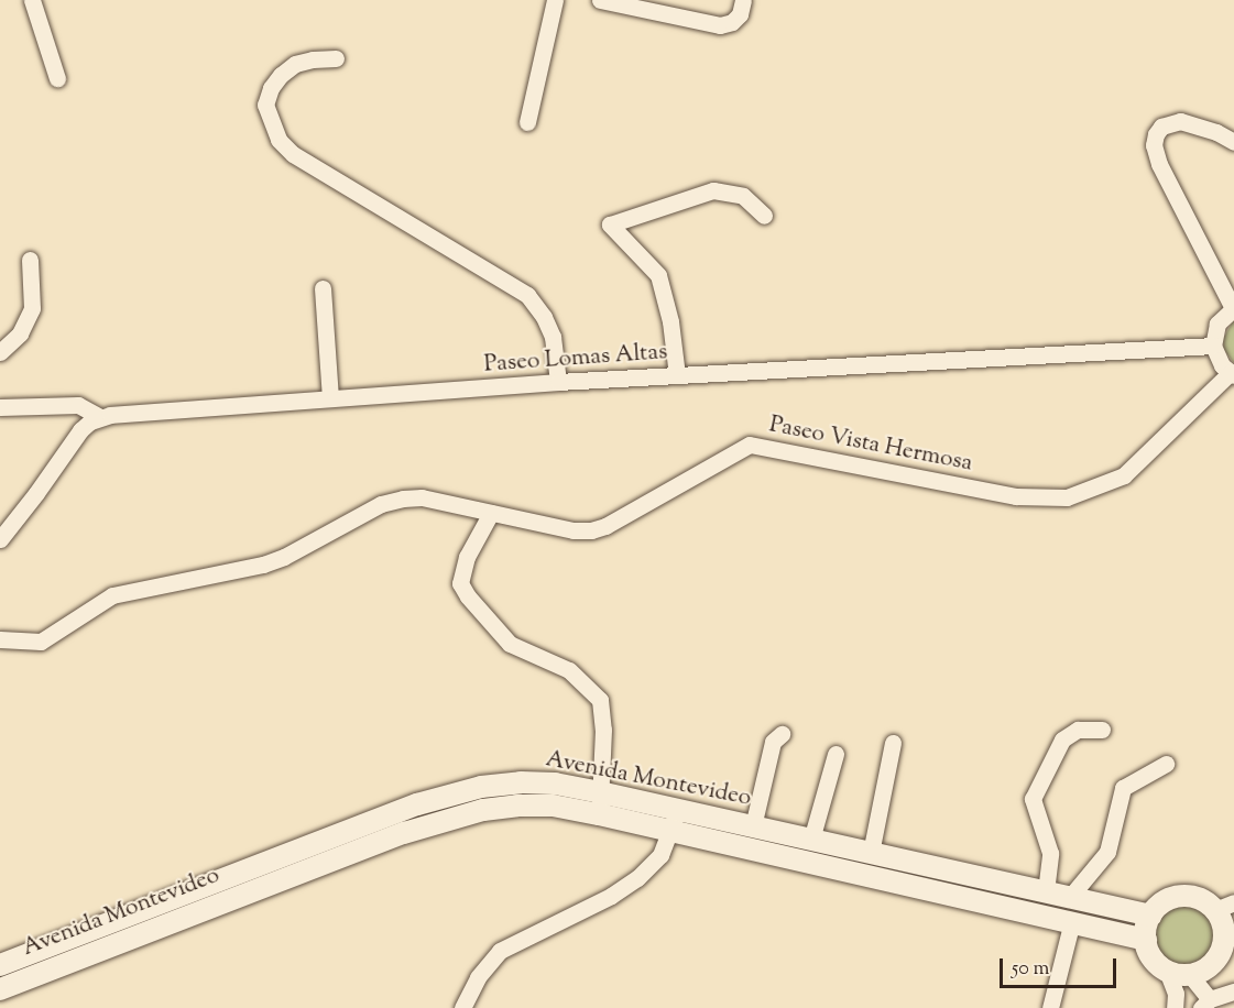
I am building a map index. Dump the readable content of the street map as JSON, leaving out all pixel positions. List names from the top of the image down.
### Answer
{
  "streets": {
    "street": ["Paseo Lomas Altas", "Paseo Vista Hermosa", "Avenida Montevideo"]
  },
  "scale_bar": "50 m"
}
